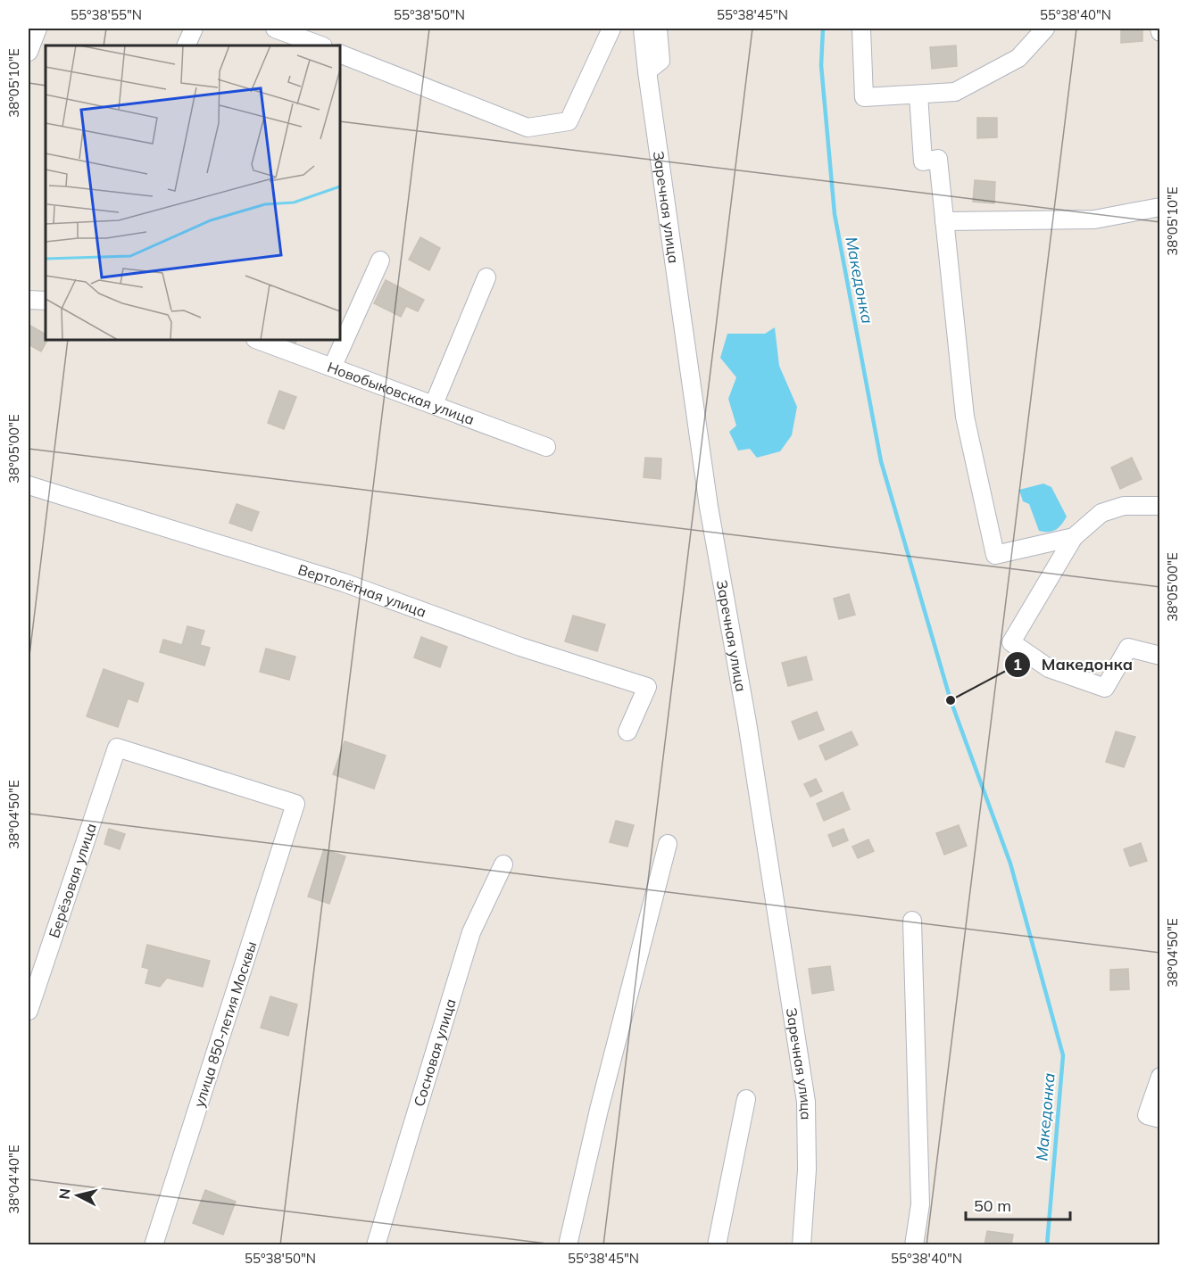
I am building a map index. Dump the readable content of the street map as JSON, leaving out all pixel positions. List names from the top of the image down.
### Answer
{
  "streets": {
    "street": [
      "Заречная улица",
      "Новобыковская улица",
      "Вертолётная улица",
      "Берёзовая улица",
      "улица 850-летия Москвы",
      "Сосновая улица"
    ]
  },
  "crossings": [
    ["Берёзовая улица", "улица 850-летия Москвы"]
  ],
  "water": ["Македонка"],
  "places": ["Македонка"],
  "scale_bar": "50 m",
  "north": "left",
  "coordinates": [
    "55°38'55\"N",
    "55°38'50\"N",
    "55°38'45\"N",
    "55°38'40\"N",
    "38°05'10\"E",
    "38°05'00\"E",
    "38°04'50\"E",
    "38°04'40\"E"
  ]
}
